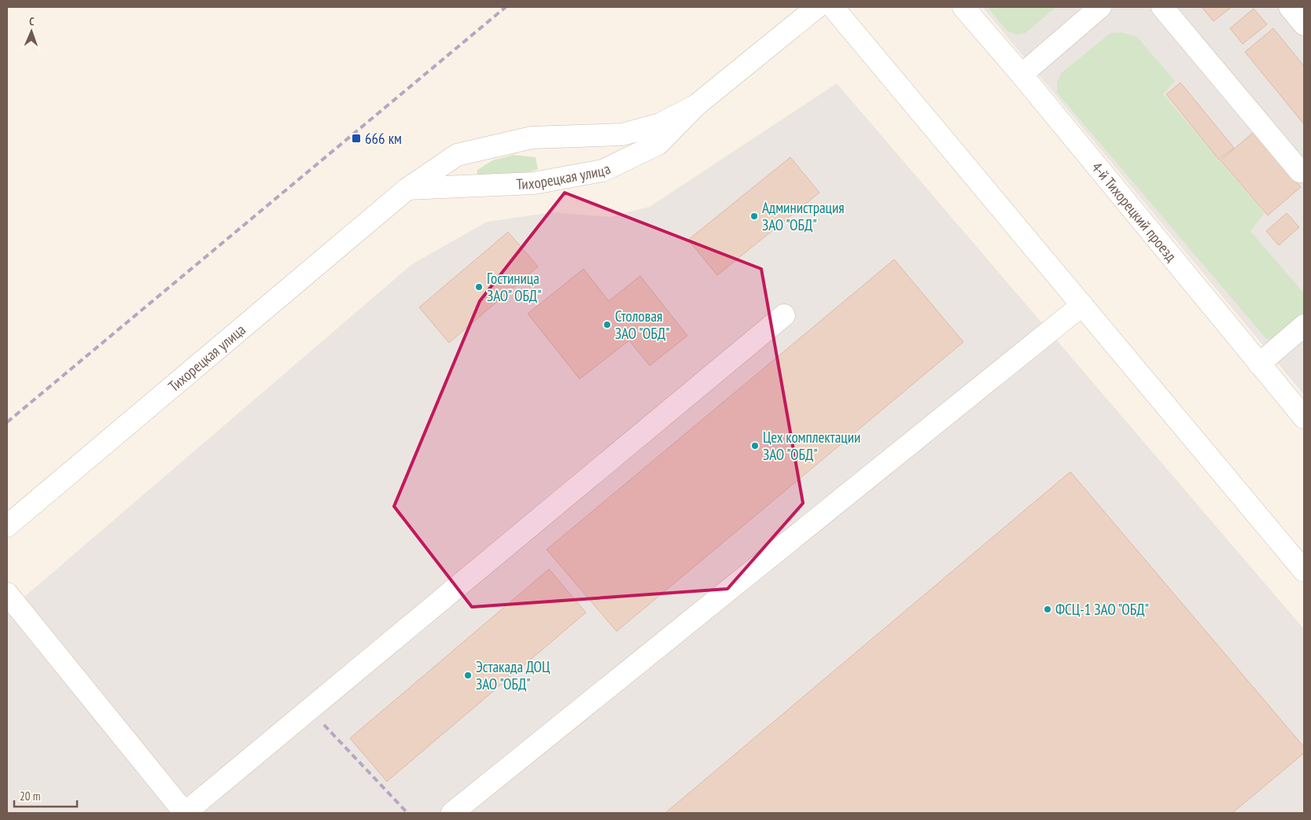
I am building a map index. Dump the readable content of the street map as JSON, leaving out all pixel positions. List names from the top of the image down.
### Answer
{
  "streets": {
    "street": ["Тихорецкая улица", "4-й Тихорецкий проезд"]
  },
  "places": {
    "transit": ["666 км"],
    "other": [
      "Администрация ЗАО \"ОБД\"",
      "Гостиница ЗАО\" ОБД\"",
      "Столовая ЗАО \"ОБД\"",
      "Цех комплектации ЗАО \"ОБД\"",
      "ФСЦ-1 ЗАО \"ОБД\"",
      "Эстакада ДОЦ ЗАО \"ОБД\""
    ]
  },
  "scale_bar": "20 m",
  "north": "top"
}
